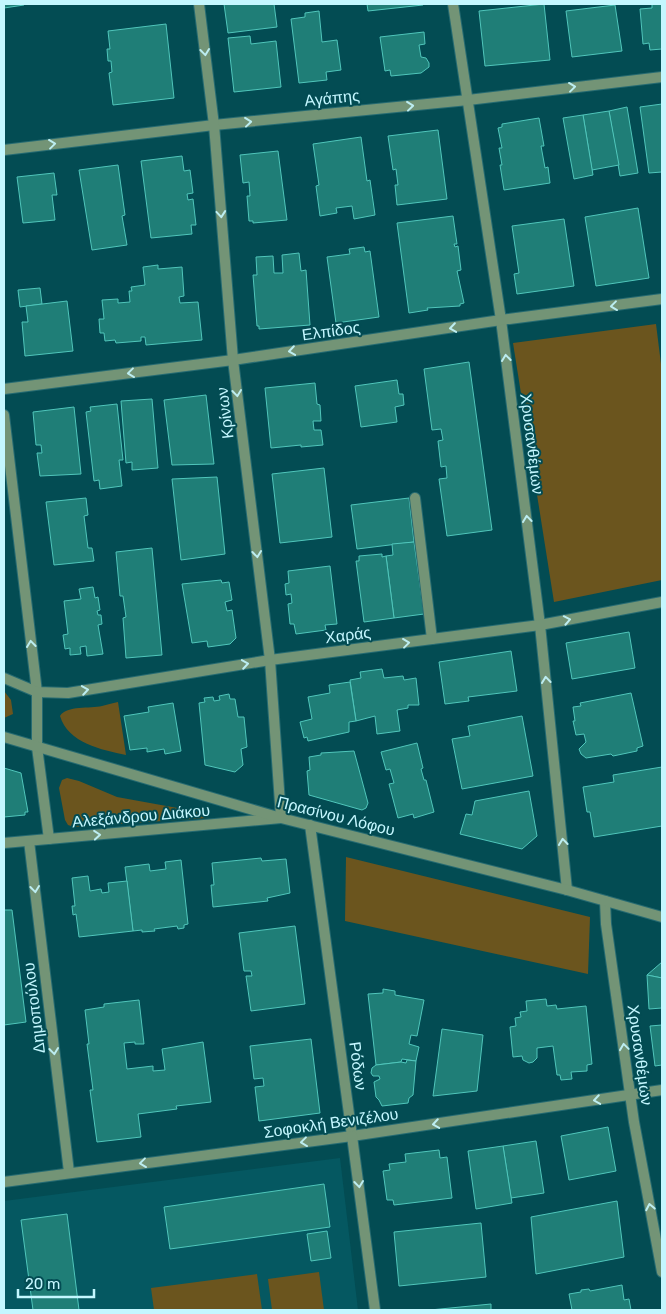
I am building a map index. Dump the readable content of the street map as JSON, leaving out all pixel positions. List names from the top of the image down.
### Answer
{
  "streets": {
    "street": [
      "Αγάπης",
      "Ελπίδος",
      "Κρίνων",
      "Χρυσανθέμων",
      "Χαράς",
      "Αλεξάνδρου Διάκου",
      "Πρασίνου Λόφου",
      "Δημοπούλου",
      "Ρόδων",
      "Σοφοκλή Βενιζέλου"
    ]
  },
  "crossings": [
    ["Αγάπης", "Κρίνων"],
    ["Αγάπης", "Χρυσανθέμων"],
    ["Ελπίδος", "Κρίνων"],
    ["Ελπίδος", "Χρυσανθέμων"],
    ["Κρίνων", "Χαράς"],
    ["Κρίνων", "Αλεξάνδρου Διάκου"],
    ["Κρίνων", "Πρασίνου Λόφου"],
    ["Χρυσανθέμων", "Χαράς"],
    ["Χρυσανθέμων", "Πρασίνου Λόφου"],
    ["Χρυσανθέμων", "Σοφοκλή Βενιζέλου"],
    ["Αλεξάνδρου Διάκου", "Πρασίνου Λόφου"],
    ["Αλεξάνδρου Διάκου", "Δημοπούλου"],
    ["Πρασίνου Λόφου", "Ρόδων"],
    ["Δημοπούλου", "Σοφοκλή Βενιζέλου"],
    ["Ρόδων", "Σοφοκλή Βενιζέλου"]
  ],
  "one_way": [
    "Αγάπης",
    "Ελπίδος",
    "Κρίνων",
    "Χρυσανθέμων",
    "Χαράς",
    "Αλεξάνδρου Διάκου",
    "Δημοπούλου",
    "Ρόδων",
    "Σοφοκλή Βενιζέλου"
  ],
  "scale_bar": "20 m"
}
